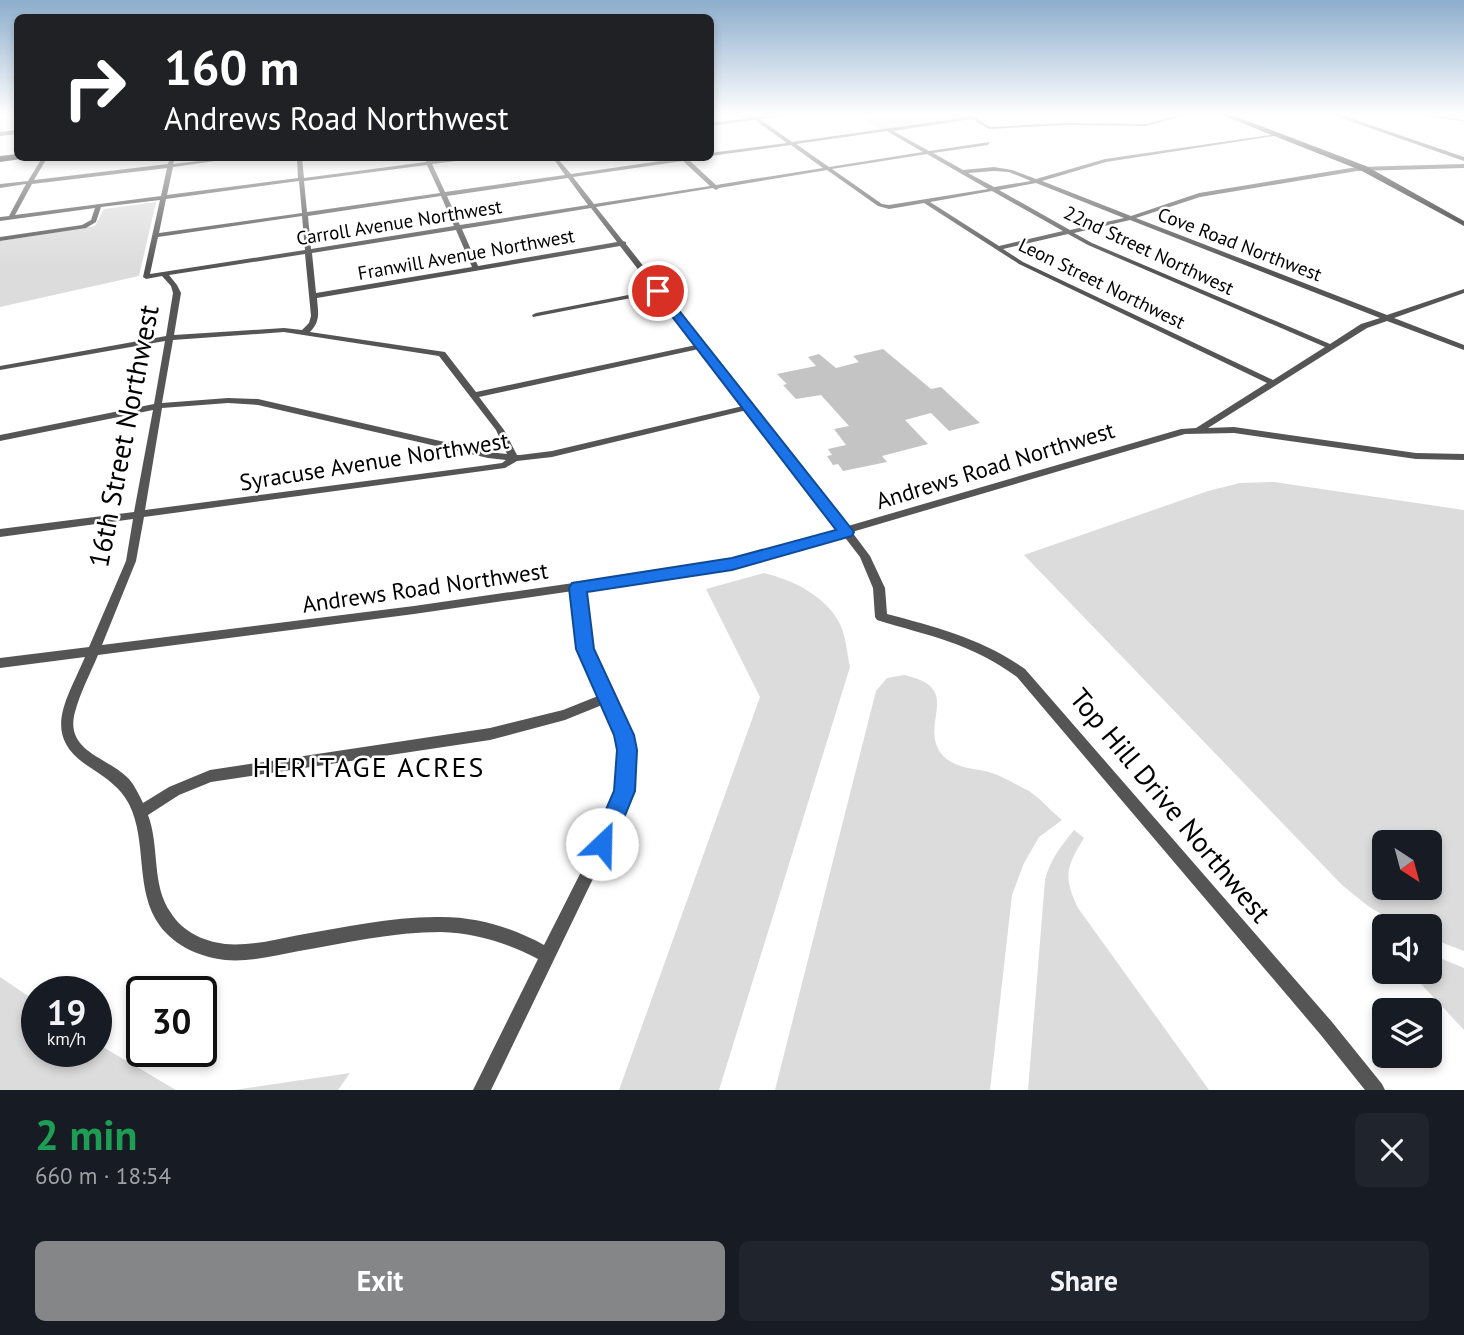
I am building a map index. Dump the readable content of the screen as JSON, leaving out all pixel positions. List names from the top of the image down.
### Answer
{
  "streets": {
    "street": [
      "Carroll Avenue Northwest",
      "Cove Road Northwest",
      "22nd Street Northwest",
      "Franwill Avenue Northwest",
      "Leon Street Northwest",
      "16th Street Northwest",
      "Syracuse Avenue Northwest",
      "Andrews Road Northwest",
      "Top Hill Drive Northwest"
    ]
  },
  "crossings": [
    ["Carroll Avenue Northwest", "16th Street Northwest"],
    ["Cove Road Northwest", "22nd Street Northwest"],
    ["16th Street Northwest", "Syracuse Avenue Northwest"],
    ["16th Street Northwest", "Andrews Road Northwest"],
    ["Andrews Road Northwest", "Top Hill Drive Northwest"]
  ],
  "districts": ["HERITAGE ACRES"],
  "north": "bottom right",
  "page": {
    "turn": ["160 m", "Andrews Road Northwest"],
    "speed": "19 km/h",
    "limit": "30",
    "heading": ["2 min", "660 m · 18:54"],
    "buttons": ["Exit", "Share"]
  }
}
